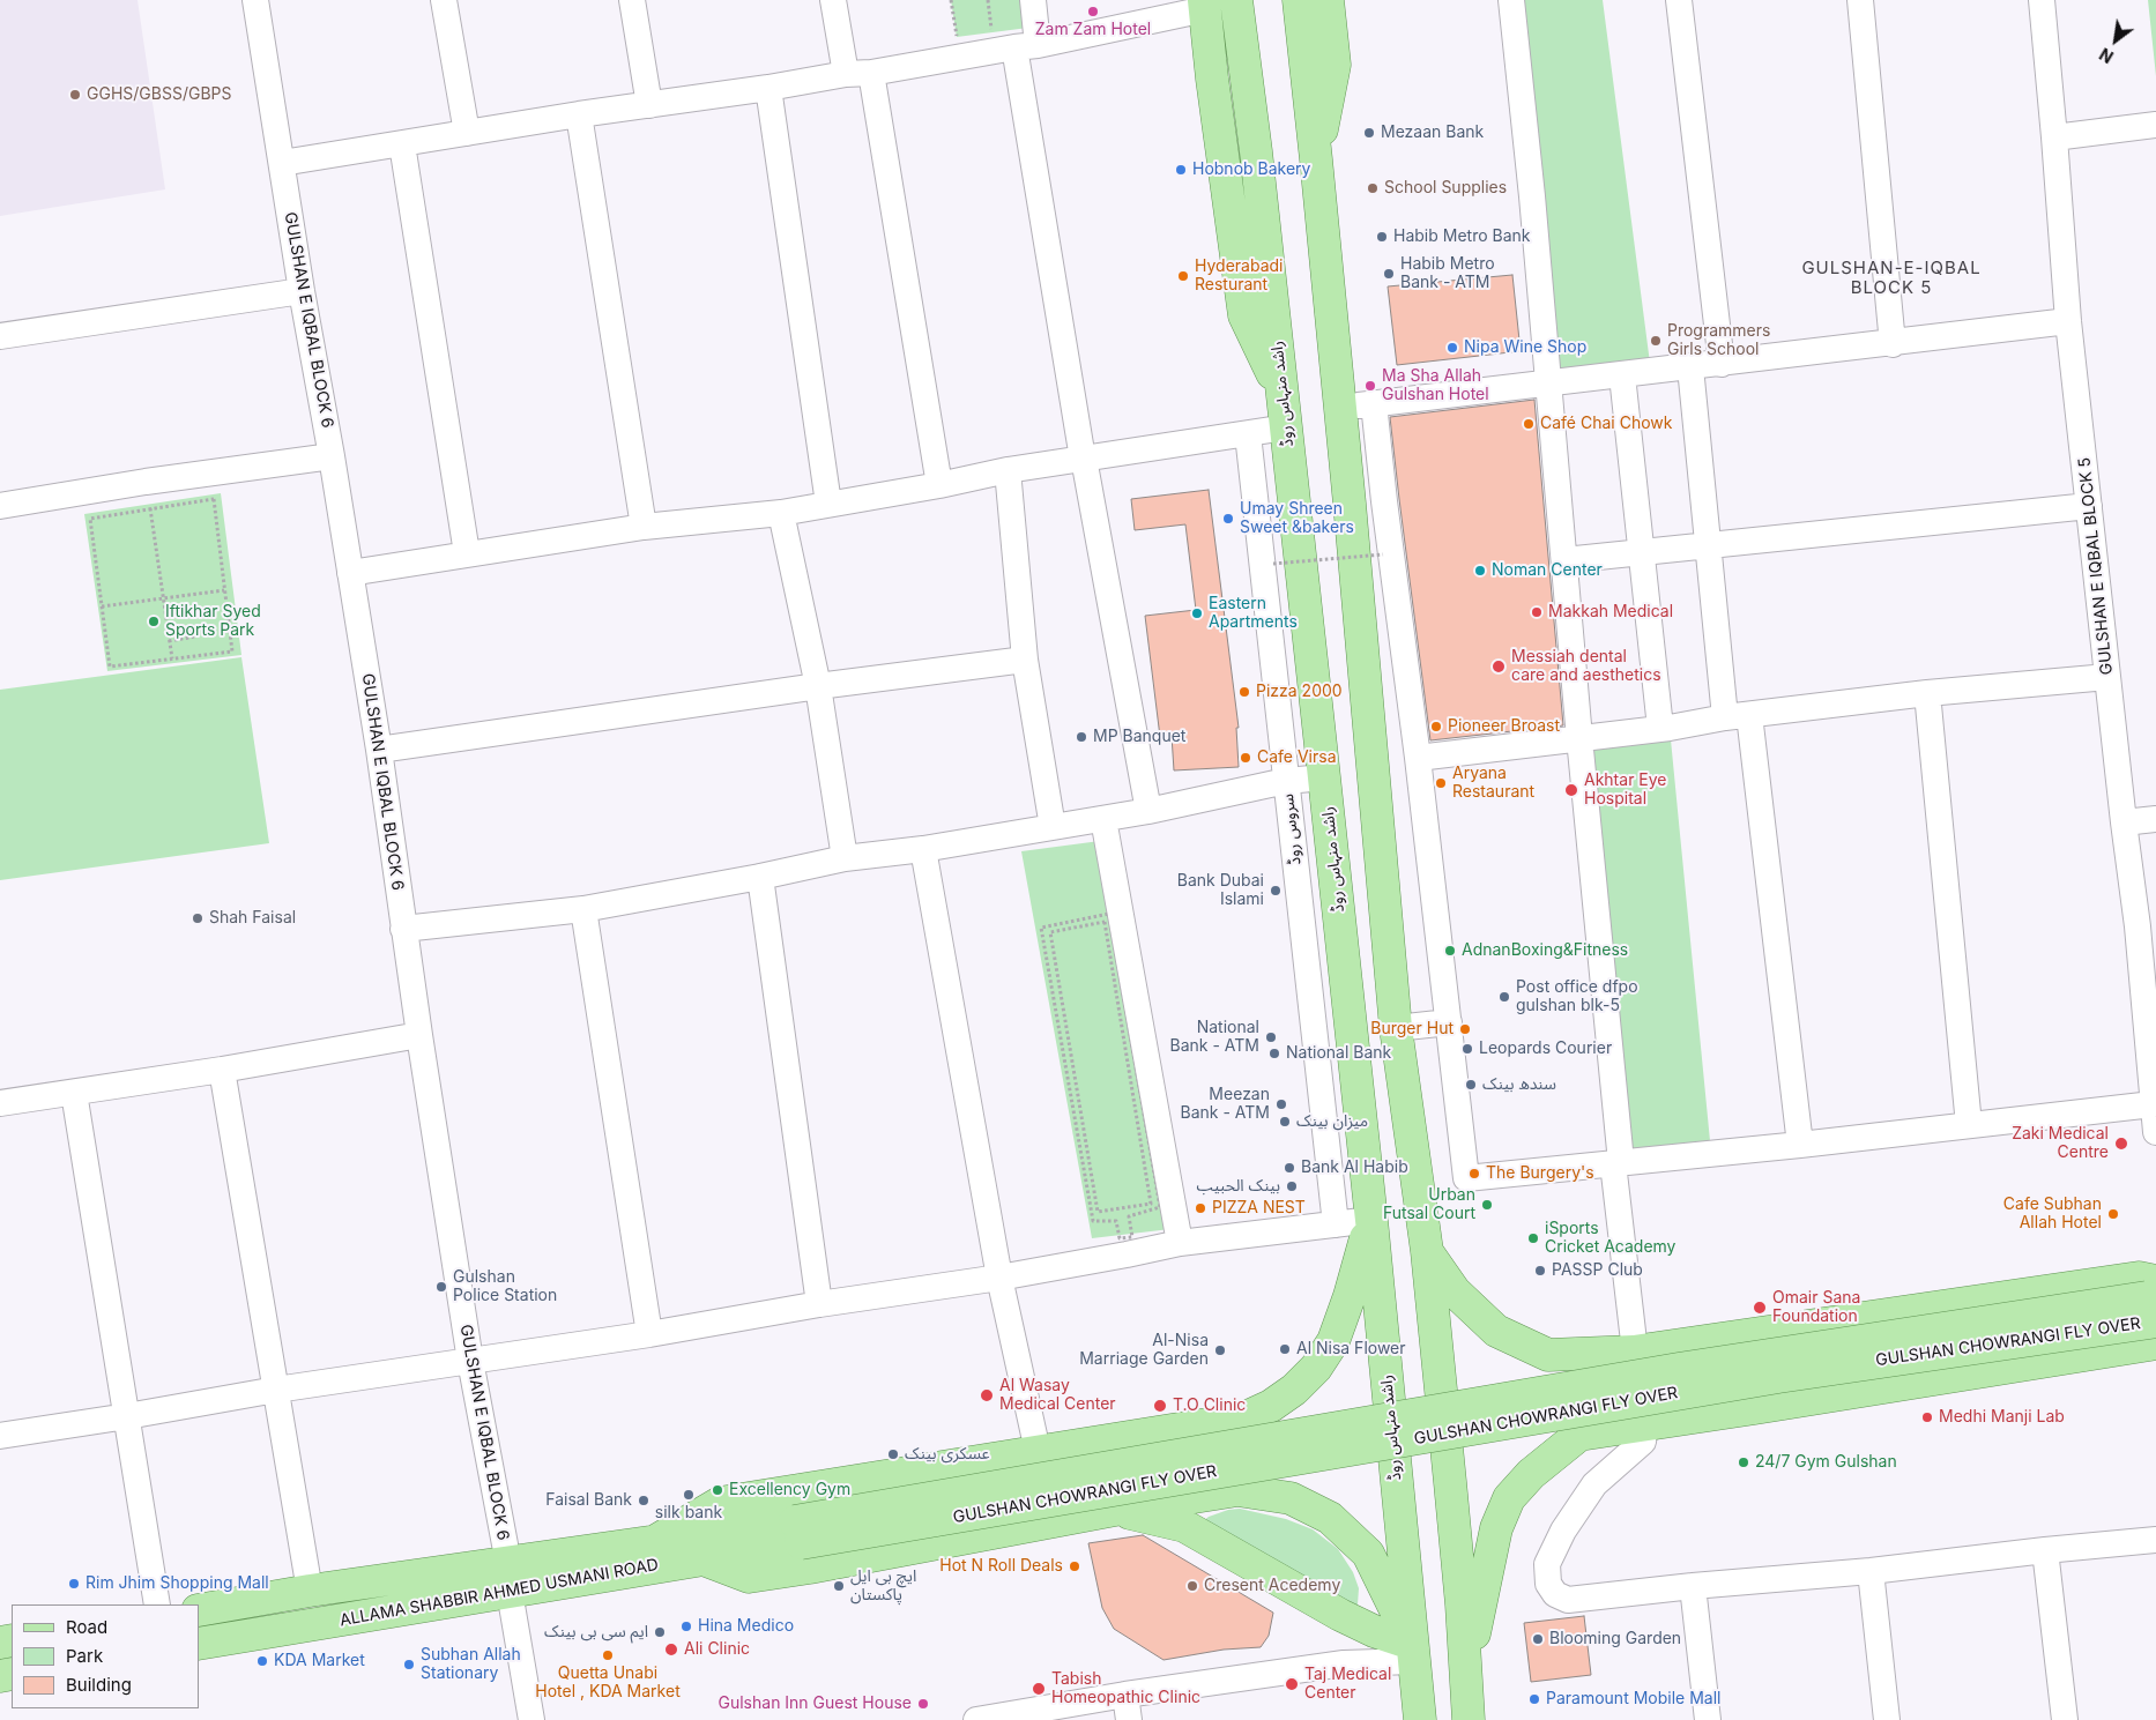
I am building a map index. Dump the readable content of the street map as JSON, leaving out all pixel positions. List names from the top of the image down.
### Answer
{
  "streets": {
    "main road": ["راشد منہاس روڈ", "GULSHAN CHOWRANGI FLY OVER", "ALLAMA SHABBIR AHMED USMANI ROAD"],
    "street": ["GULSHAN E IQBAL BLOCK 6", "GULSHAN E IQBAL BLOCK 5", "سروس روڈ"]
  },
  "crossings": [
    ["GULSHAN E IQBAL BLOCK 6", "ALLAMA SHABBIR AHMED USMANI ROAD"],
    ["GULSHAN CHOWRANGI FLY OVER", "ALLAMA SHABBIR AHMED USMANI ROAD"]
  ],
  "districts": ["GULSHAN-E-IQBAL BLOCK 5"],
  "places": [
    "Zam Zam Hotel",
    "GGHS/GBSS/GBPS",
    "Mezaan Bank",
    "Hobnob Bakery",
    "School Supplies",
    "Habib Metro Bank",
    "Habib Metro Bank - ATM",
    "Hyderabadi Resturant",
    "Programmers Girls School",
    "Nipa Wine Shop",
    "Ma Sha Allah Gulshan Hotel",
    "Café Chai Chowk",
    "Umay Shreen Sweet &bakers",
    "Noman Center",
    "Makkah Medical",
    "Eastern Apartments",
    "Iftikhar Syed Sports Park",
    "Messiah dental care and aesthetics",
    "Pizza 2000",
    "Pioneer Broast",
    "MP Banquet",
    "Cafe Virsa",
    "Aryana Restaurant",
    "Akhtar Eye Hospital",
    "Bank Dubai Islami",
    "Shah Faisal",
    "AdnanBoxing&Fitness",
    "Post office dfpo gulshan blk-5",
    "Burger Hut",
    "National Bank - ATM",
    "Leopards Courier",
    "National Bank",
    "سندھ بینک",
    "Meezan Bank - ATM",
    "میزان بینک",
    "Zaki Medical Centre",
    "Bank Al Habib",
    "The Burgery's",
    "بينک الحبيب",
    "Urban Futsal Court",
    "PIZZA NEST",
    "Cafe Subhan Allah Hotel",
    "iSports Cricket Academy",
    "PASSP Club",
    "Gulshan Police Station",
    "Omair Sana Foundation",
    "Al Nisa Flower",
    "Al-Nisa Marriage Garden",
    "Al Wasay Medical Center",
    "T.O Clinic",
    "Medhi Manji Lab",
    "عسکری بینک",
    "24/7 Gym Gulshan",
    "Excellency Gym",
    "silk bank",
    "Faisal Bank",
    "Hot N Roll Deals",
    "Rim Jhim Shopping Mall",
    "ایچ بی ایل پاکستان",
    "Cresent Acedemy",
    "Hina Medico",
    "ایم سی بی بینک",
    "Blooming Garden",
    "Ali Clinic",
    "Quetta Unabi Hotel , KDA Market",
    "KDA Market",
    "Subhan Allah Stationary",
    "Taj Medical Center",
    "Tabish Homeopathic Clinic",
    "Paramount Mobile Mall",
    "Gulshan Inn Guest House"
  ],
  "legend": ["Road", "Park", "Building"],
  "north": "bottom left"
}
